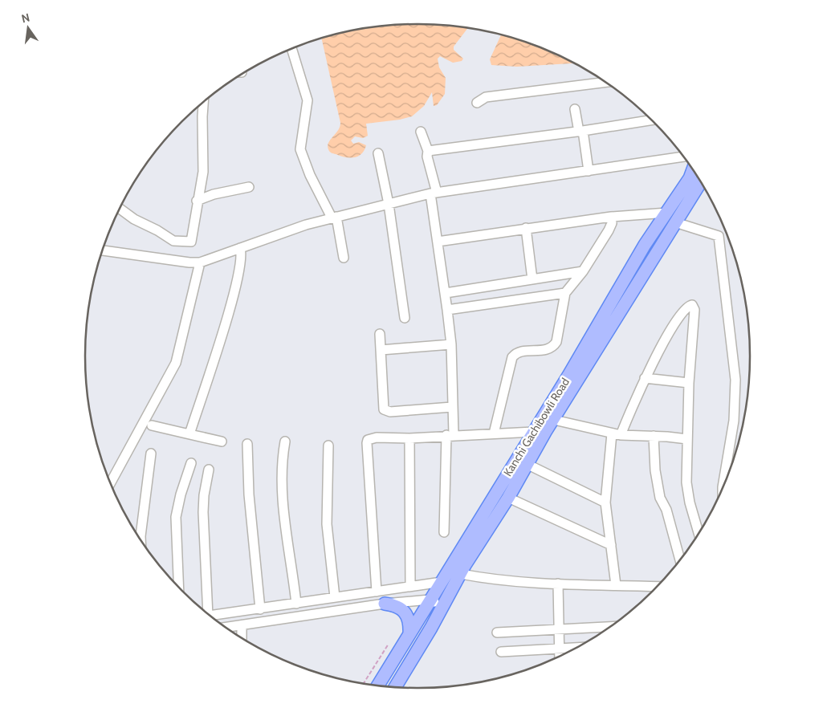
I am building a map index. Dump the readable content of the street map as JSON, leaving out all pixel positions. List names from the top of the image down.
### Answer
{
  "streets": {
    "main road": ["Kanchi Gachibowli Road"]
  },
  "north": "top"
}
